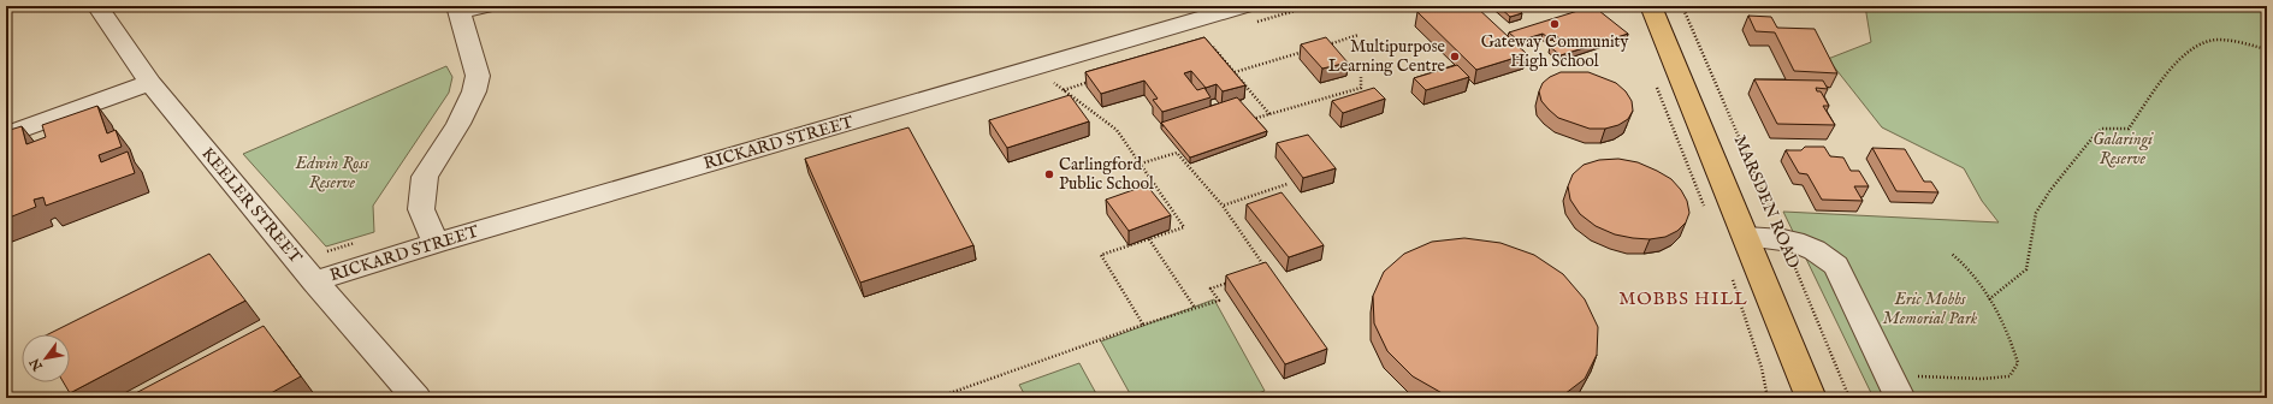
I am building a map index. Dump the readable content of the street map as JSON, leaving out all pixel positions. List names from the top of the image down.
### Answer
{
  "streets": {
    "highway": ["MARSDEN ROAD"],
    "street": ["RICKARD STREET", "KEELER STREET"]
  },
  "crossings": [
    ["RICKARD STREET", "KEELER STREET"]
  ],
  "districts": ["MOBBS HILL"],
  "parks": ["Galaringi Reserve", "Edwin Ross Reserve", "Eric Mobbs Memorial Park"],
  "places": ["Gateway Community High School", "Multipurpose Learning Centre", "Carlingford Public School"],
  "north": "bottom left"
}
